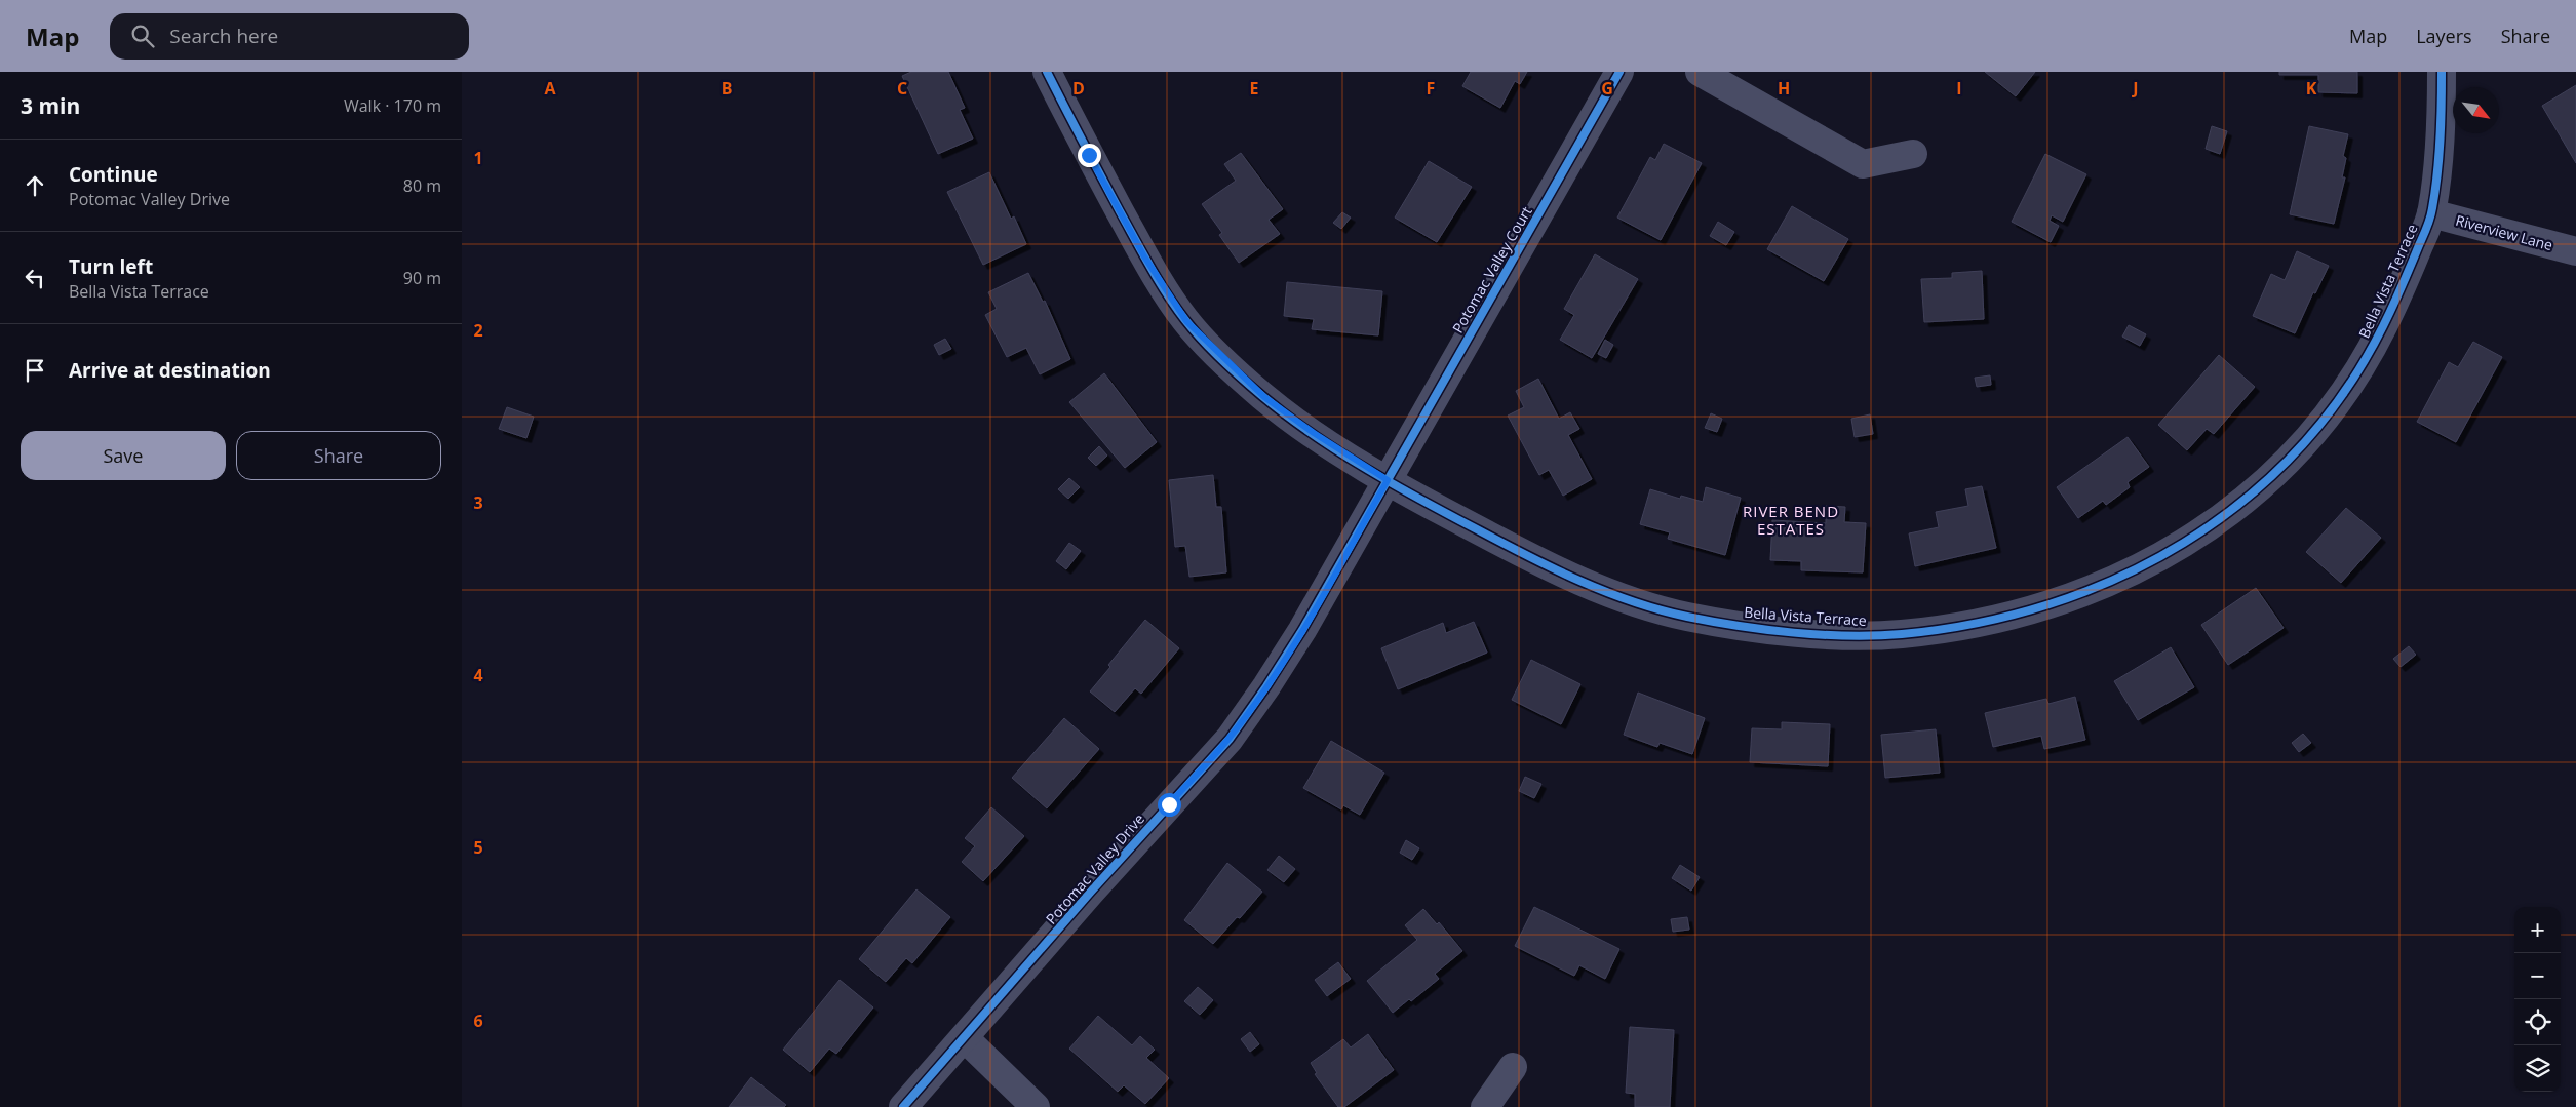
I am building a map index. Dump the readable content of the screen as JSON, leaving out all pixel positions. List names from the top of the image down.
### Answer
{
  "streets": {
    "street": [
      "Riverview Lane",
      "Potomac Valley Court",
      "Bella Vista Terrace",
      "Potomac Valley Drive"
    ]
  },
  "crossings": [
    ["Riverview Lane", "Bella Vista Terrace"],
    ["Potomac Valley Court", "Bella Vista Terrace"],
    ["Potomac Valley Court", "Potomac Valley Drive"],
    ["Bella Vista Terrace", "Potomac Valley Drive"]
  ],
  "districts": ["RIVER BEND ESTATES"],
  "north": "bottom right",
  "page": {
    "header": "Map",
    "search": "Search here",
    "nav": ["Map", "Layers", "Share"],
    "heading": ["3 min", "Walk · 170 m"],
    "list": [
      ["Continue", "Potomac Valley Drive", "80 m"],
      ["Turn left", "Bella Vista Terrace", "90 m"],
      "Arrive at destination"
    ],
    "buttons": ["Save", "Share"],
    "map_buttons": ["+", "−"]
  },
  "grid": {
    "columns": [
      "A",
      "B",
      "C",
      "D",
      "E",
      "F",
      "G",
      "H",
      "I",
      "J",
      "K"
    ],
    "rows": [
      "1",
      "2",
      "3",
      "4",
      "5",
      "6"
    ]
  }
}
